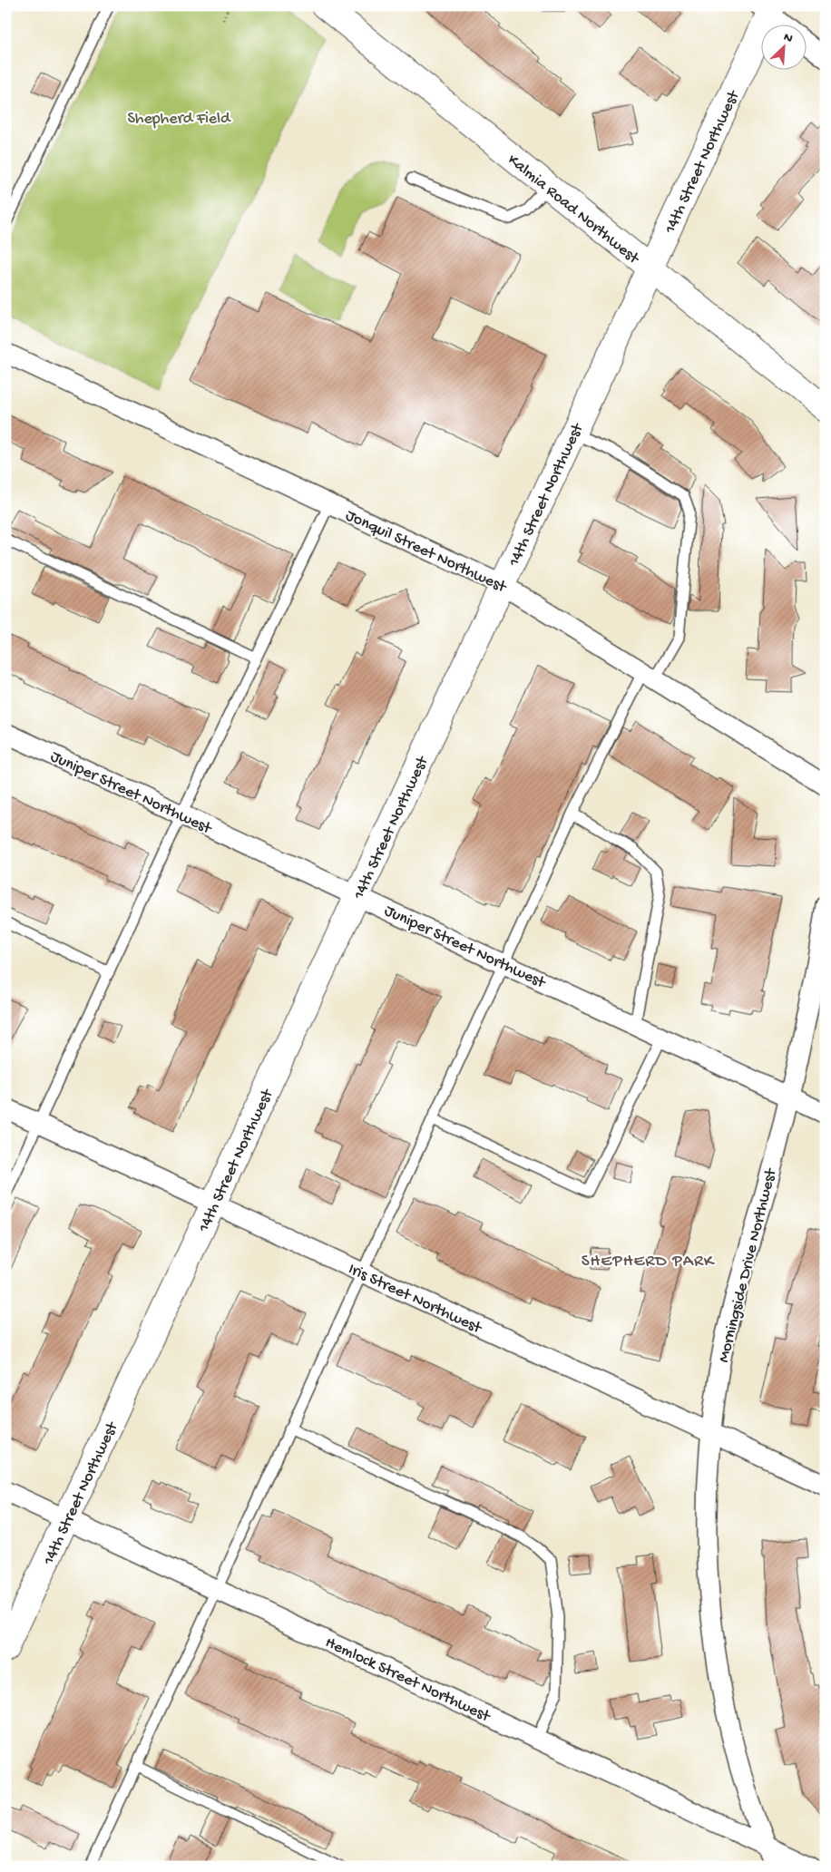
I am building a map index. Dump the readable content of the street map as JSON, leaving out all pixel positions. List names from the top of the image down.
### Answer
{
  "streets": {
    "street": [
      "14th Street Northwest",
      "Kalmia Road Northwest",
      "Jonquil Street Northwest",
      "Juniper Street Northwest",
      "Morningside Drive Northwest",
      "Iris Street Northwest",
      "Hemlock Street Northwest"
    ]
  },
  "crossings": [
    ["14th Street Northwest", "Kalmia Road Northwest"],
    ["14th Street Northwest", "Jonquil Street Northwest"],
    ["14th Street Northwest", "Juniper Street Northwest"],
    ["14th Street Northwest", "Iris Street Northwest"],
    ["14th Street Northwest", "Hemlock Street Northwest"],
    ["Juniper Street Northwest", "Morningside Drive Northwest"],
    ["Morningside Drive Northwest", "Iris Street Northwest"],
    ["Morningside Drive Northwest", "Hemlock Street Northwest"]
  ],
  "districts": ["SHEPHERD PARK"],
  "parks": ["Shepherd Field"],
  "north": "top right"
}
